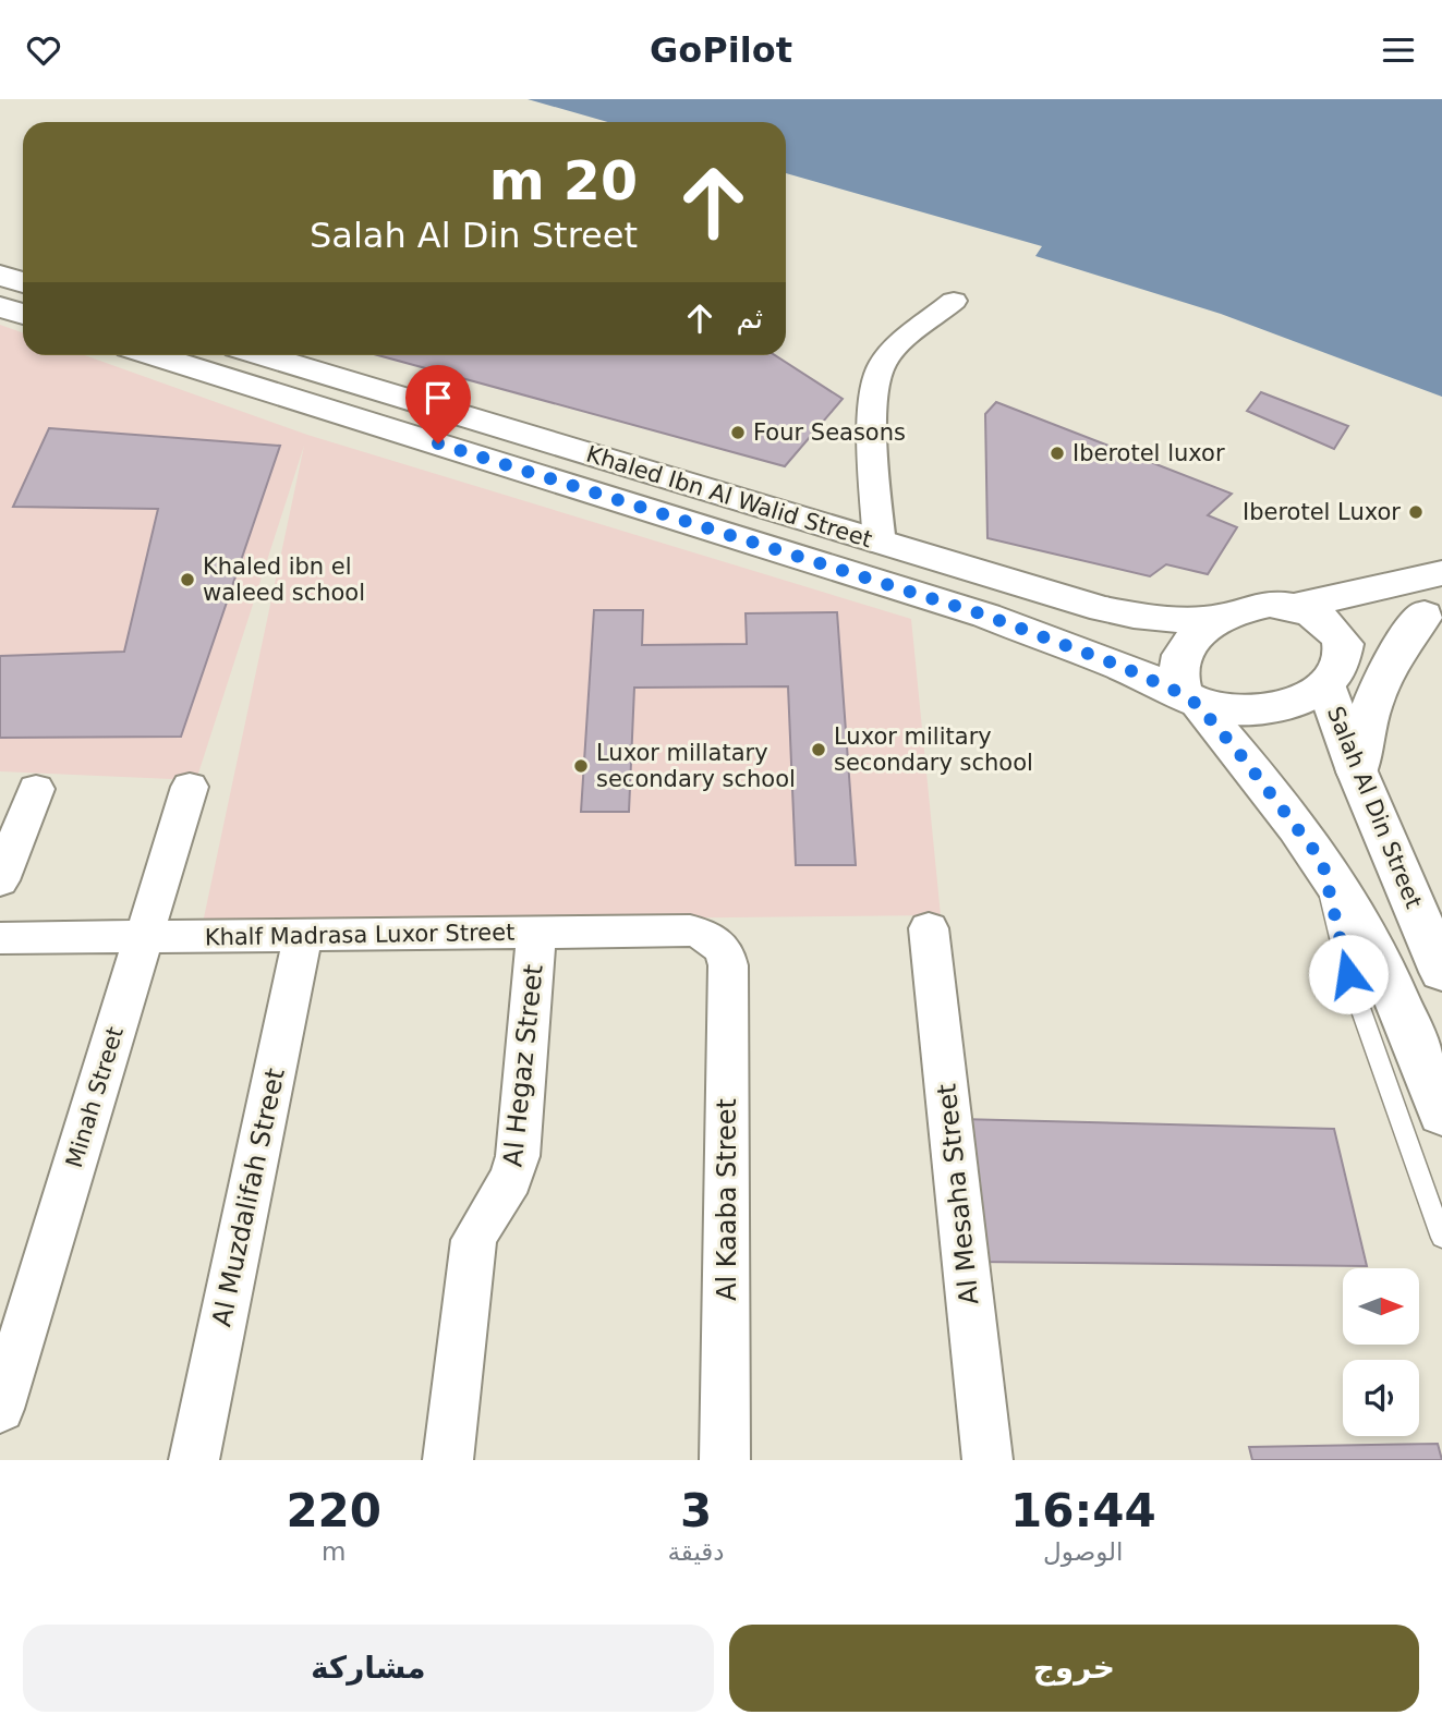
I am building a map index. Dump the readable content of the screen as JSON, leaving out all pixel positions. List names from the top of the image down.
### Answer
{
  "streets": {
    "main road": ["Khaled Ibn Al Walid Street", "Salah Al Din Street"],
    "street": [
      "Khalf Madrasa Luxor Street",
      "Al Hegaz Street",
      "Minah Street",
      "Al Mesaha Street",
      "Al Muzdalifah Street",
      "Al Kaaba Street"
    ]
  },
  "crossings": [
    ["Khaled Ibn Al Walid Street", "Salah Al Din Street"],
    ["Khalf Madrasa Luxor Street", "Al Hegaz Street"],
    ["Khalf Madrasa Luxor Street", "Minah Street"],
    ["Khalf Madrasa Luxor Street", "Al Muzdalifah Street"],
    ["Khalf Madrasa Luxor Street", "Al Kaaba Street"]
  ],
  "places": [
    "Four Seasons",
    "Iberotel luxor",
    "Iberotel Luxor",
    "Khaled ibn el waleed school",
    "Luxor military secondary school",
    "Luxor millatary secondary school"
  ],
  "north": "right",
  "page": {
    "header": "GoPilot",
    "turn": ["20 m", "Salah Al Din Street"],
    "then": "ثم",
    "eta": [
      "16:44",
      "الوصول",
      "3",
      "دقيقة",
      "220",
      "m"
    ],
    "buttons": ["خروج", "مشاركة"]
  }
}
